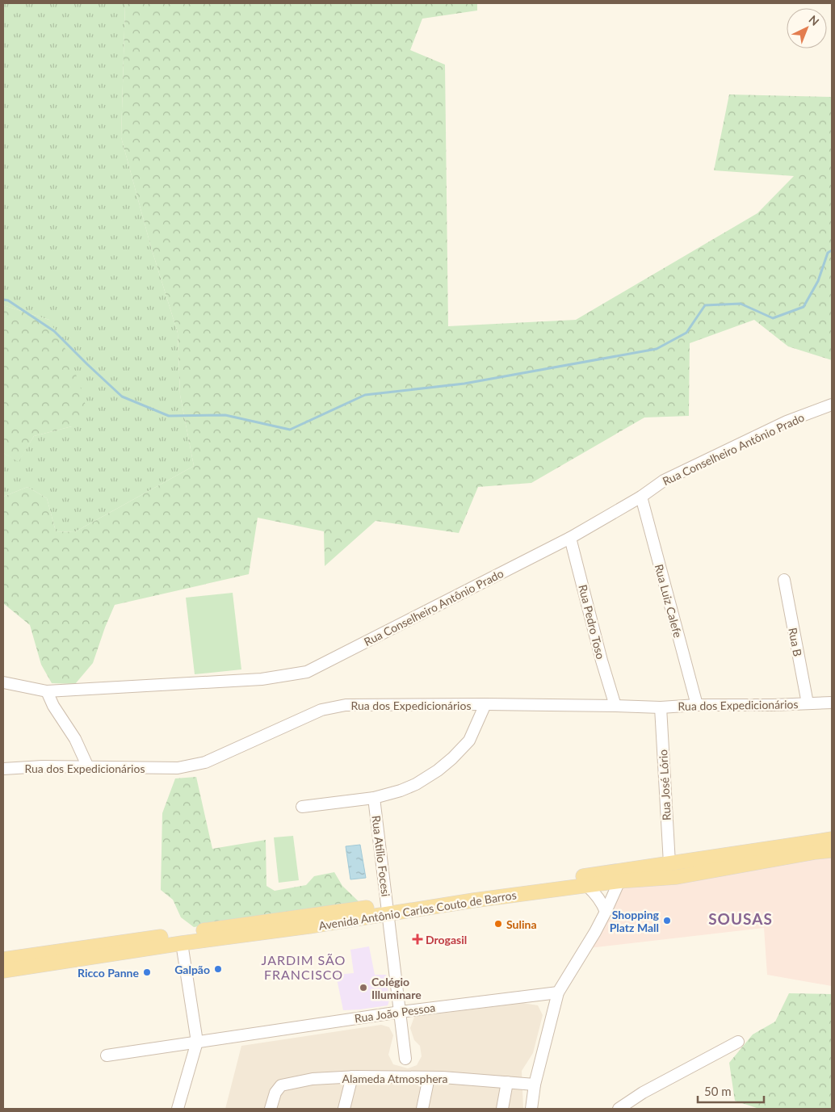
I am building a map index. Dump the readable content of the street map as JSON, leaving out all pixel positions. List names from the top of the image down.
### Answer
{
  "streets": {
    "main road": ["Avenida Antônio Carlos Couto de Barros"],
    "street": [
      "Rua Conselheiro Antônio Prado",
      "Rua Luiz Calefe",
      "Rua Pedro Toso",
      "Rua B",
      "Rua dos Expedicionários",
      "Rua José Lório",
      "Rua Atílio Focesi",
      "Rua João Pessoa",
      "Alameda Atmosphera"
    ]
  },
  "crossings": [
    ["Rua Conselheiro Antônio Prado", "Rua Luiz Calefe"],
    ["Rua Conselheiro Antônio Prado", "Rua Pedro Toso"],
    ["Rua Luiz Calefe", "Rua dos Expedicionários"],
    ["Rua Pedro Toso", "Rua dos Expedicionários"],
    ["Rua B", "Rua dos Expedicionários"],
    ["Rua dos Expedicionários", "Rua José Lório"],
    ["Rua José Lório", "Avenida Antônio Carlos Couto de Barros"],
    ["Rua Atílio Focesi", "Avenida Antônio Carlos Couto de Barros"],
    ["Rua Atílio Focesi", "Rua João Pessoa"]
  ],
  "districts": ["SOUSAS", "JARDIM SÃO FRANCISCO"],
  "places": {
    "other": [
      "Shopping Platz Mall",
      "Sulina",
      "Galpão",
      "Ricco Panne",
      "Colégio Illuminare"
    ],
    "health": ["Drogasil"]
  },
  "scale_bar": "50 m",
  "north": "top right"
}
